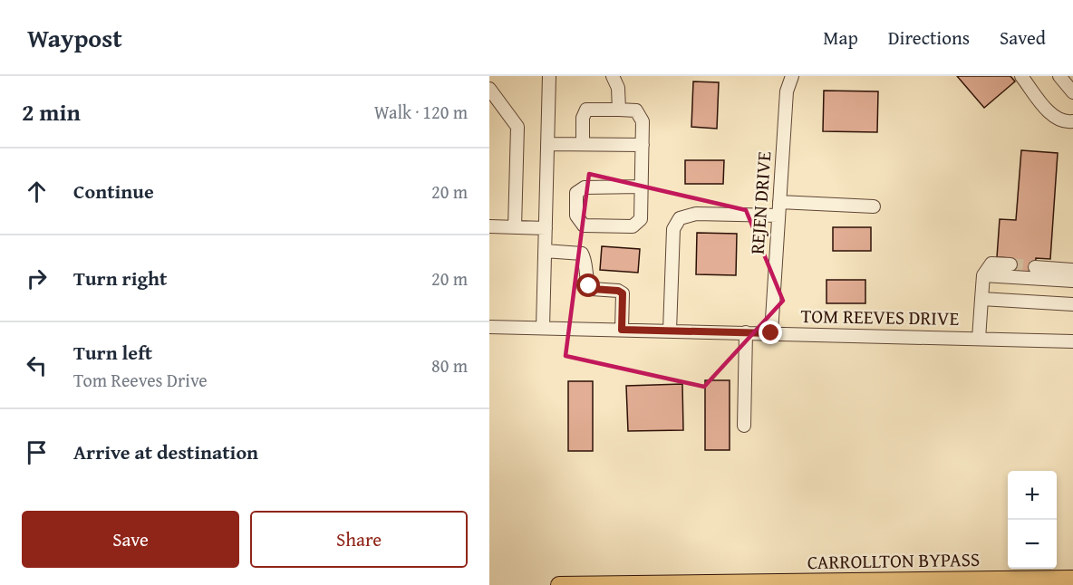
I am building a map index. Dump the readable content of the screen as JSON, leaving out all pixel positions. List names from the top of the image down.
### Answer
{
  "streets": {
    "main road": ["CARROLLTON BYPASS"],
    "street": ["REJEN DRIVE", "TOM REEVES DRIVE"]
  },
  "crossings": [
    ["REJEN DRIVE", "TOM REEVES DRIVE"]
  ],
  "page": {
    "header": "Waypost",
    "nav": ["Map", "Directions", "Saved"],
    "heading": ["2 min", "Walk · 120 m"],
    "list": [
      ["Continue", "20 m"],
      ["Turn right", "20 m"],
      ["Turn left", "Tom Reeves Drive", "80 m"],
      "Arrive at destination"
    ],
    "map_buttons": ["+", "−"],
    "buttons": ["Save", "Share"]
  }
}
